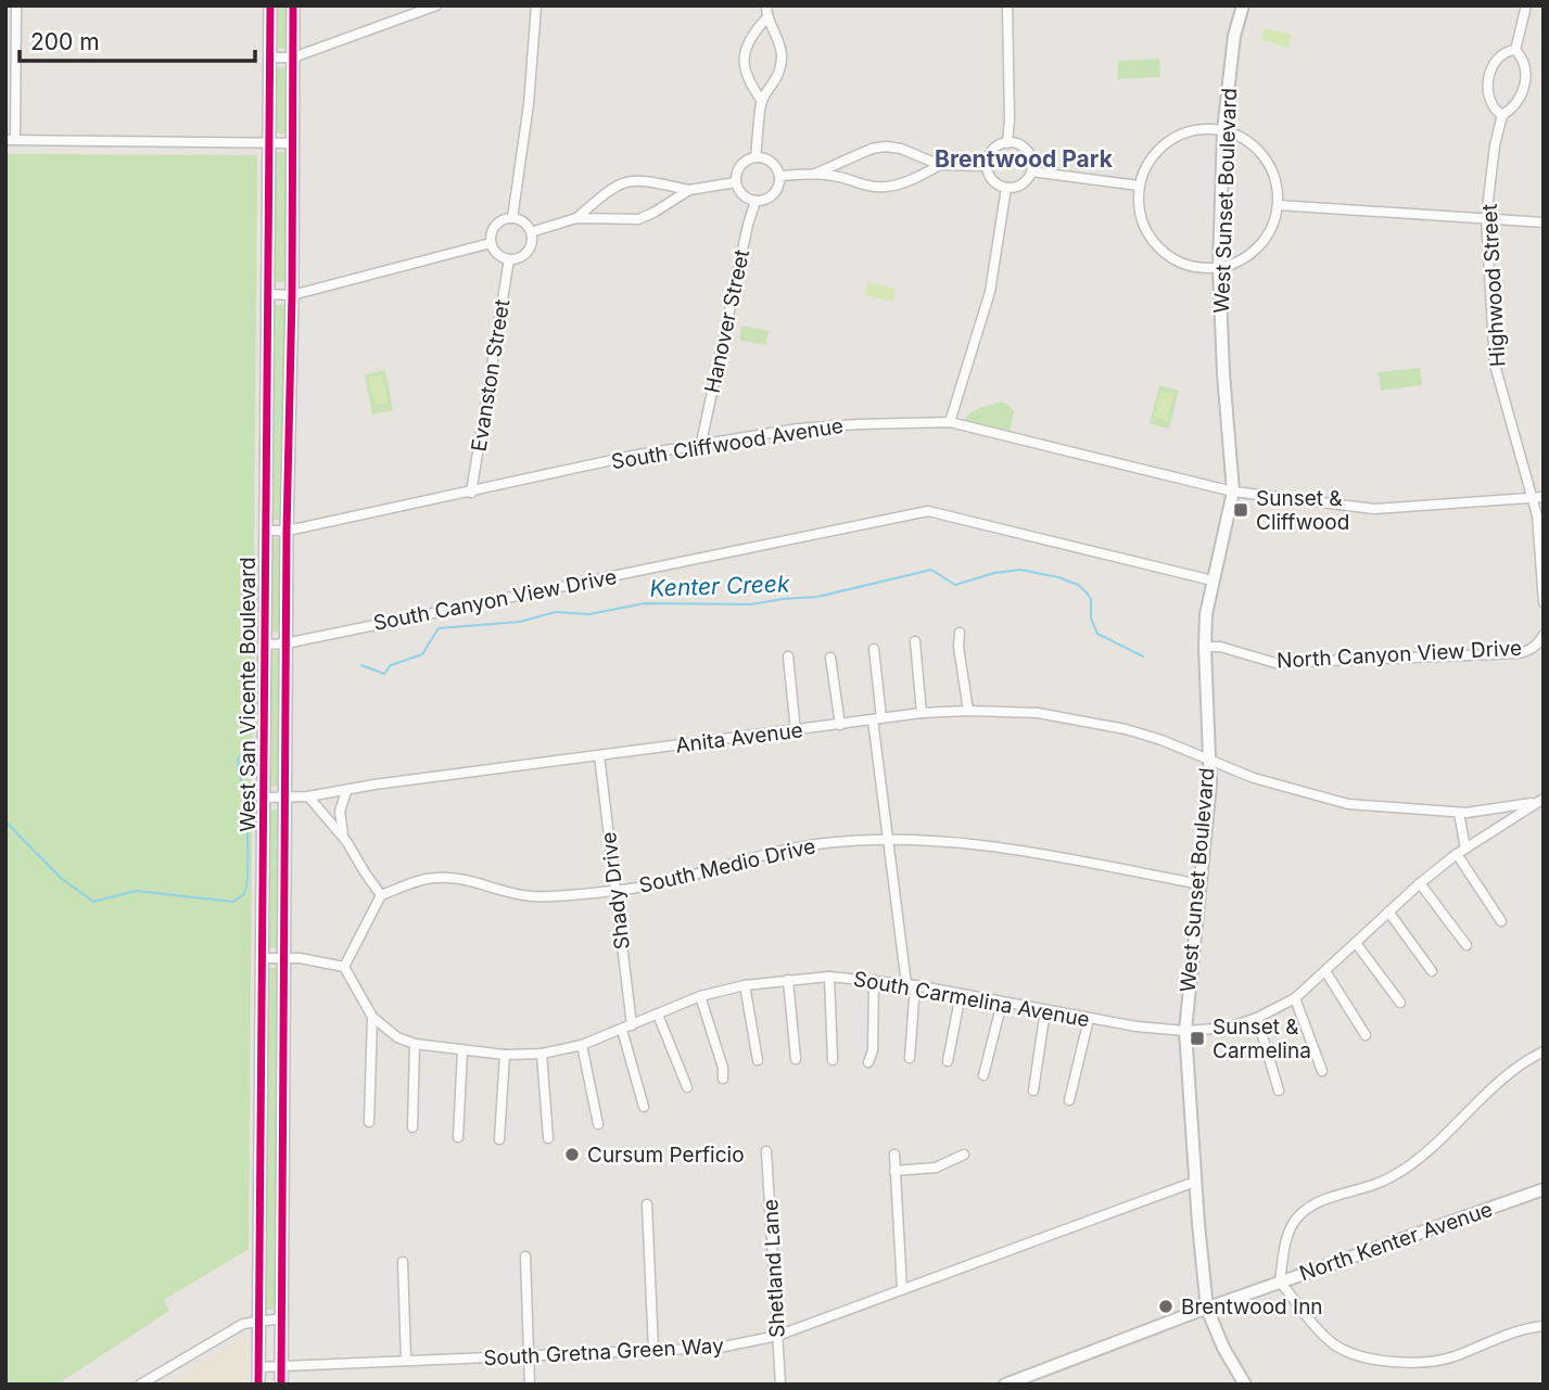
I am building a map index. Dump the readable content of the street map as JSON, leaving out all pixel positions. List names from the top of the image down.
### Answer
{
  "streets": {
    "main road": ["West Sunset Boulevard", "West San Vicente Boulevard", "North Kenter Avenue"],
    "street": [
      "Highwood Street",
      "Hanover Street",
      "Evanston Street",
      "South Cliffwood Avenue",
      "South Canyon View Drive",
      "North Canyon View Drive",
      "Anita Avenue",
      "South Medio Drive",
      "Shady Drive",
      "South Carmelina Avenue",
      "Shetland Lane",
      "South Gretna Green Way"
    ]
  },
  "crossings": [
    ["West Sunset Boulevard", "South Cliffwood Avenue"],
    ["West Sunset Boulevard", "South Canyon View Drive"],
    ["West Sunset Boulevard", "North Canyon View Drive"],
    ["West Sunset Boulevard", "Anita Avenue"],
    ["West Sunset Boulevard", "South Medio Drive"],
    ["West Sunset Boulevard", "South Carmelina Avenue"],
    ["West Sunset Boulevard", "North Kenter Avenue"],
    ["West Sunset Boulevard", "South Gretna Green Way"],
    ["Highwood Street", "South Cliffwood Avenue"],
    ["Hanover Street", "South Cliffwood Avenue"],
    ["Evanston Street", "South Cliffwood Avenue"],
    ["South Cliffwood Avenue", "West San Vicente Boulevard"],
    ["South Canyon View Drive", "West San Vicente Boulevard"],
    ["West San Vicente Boulevard", "Anita Avenue"],
    ["West San Vicente Boulevard", "South Gretna Green Way"],
    ["Anita Avenue", "Shady Drive"],
    ["Anita Avenue", "South Carmelina Avenue"],
    ["South Medio Drive", "Shady Drive"],
    ["Shady Drive", "South Carmelina Avenue"],
    ["Shetland Lane", "South Gretna Green Way"]
  ],
  "districts": ["Brentwood Park"],
  "water": ["Kenter Creek"],
  "places": {
    "transit": ["Sunset & Cliffwood", "Sunset & Carmelina"],
    "other": ["Cursum Perficio", "Brentwood Inn"]
  },
  "scale_bar": "200 m"
}
